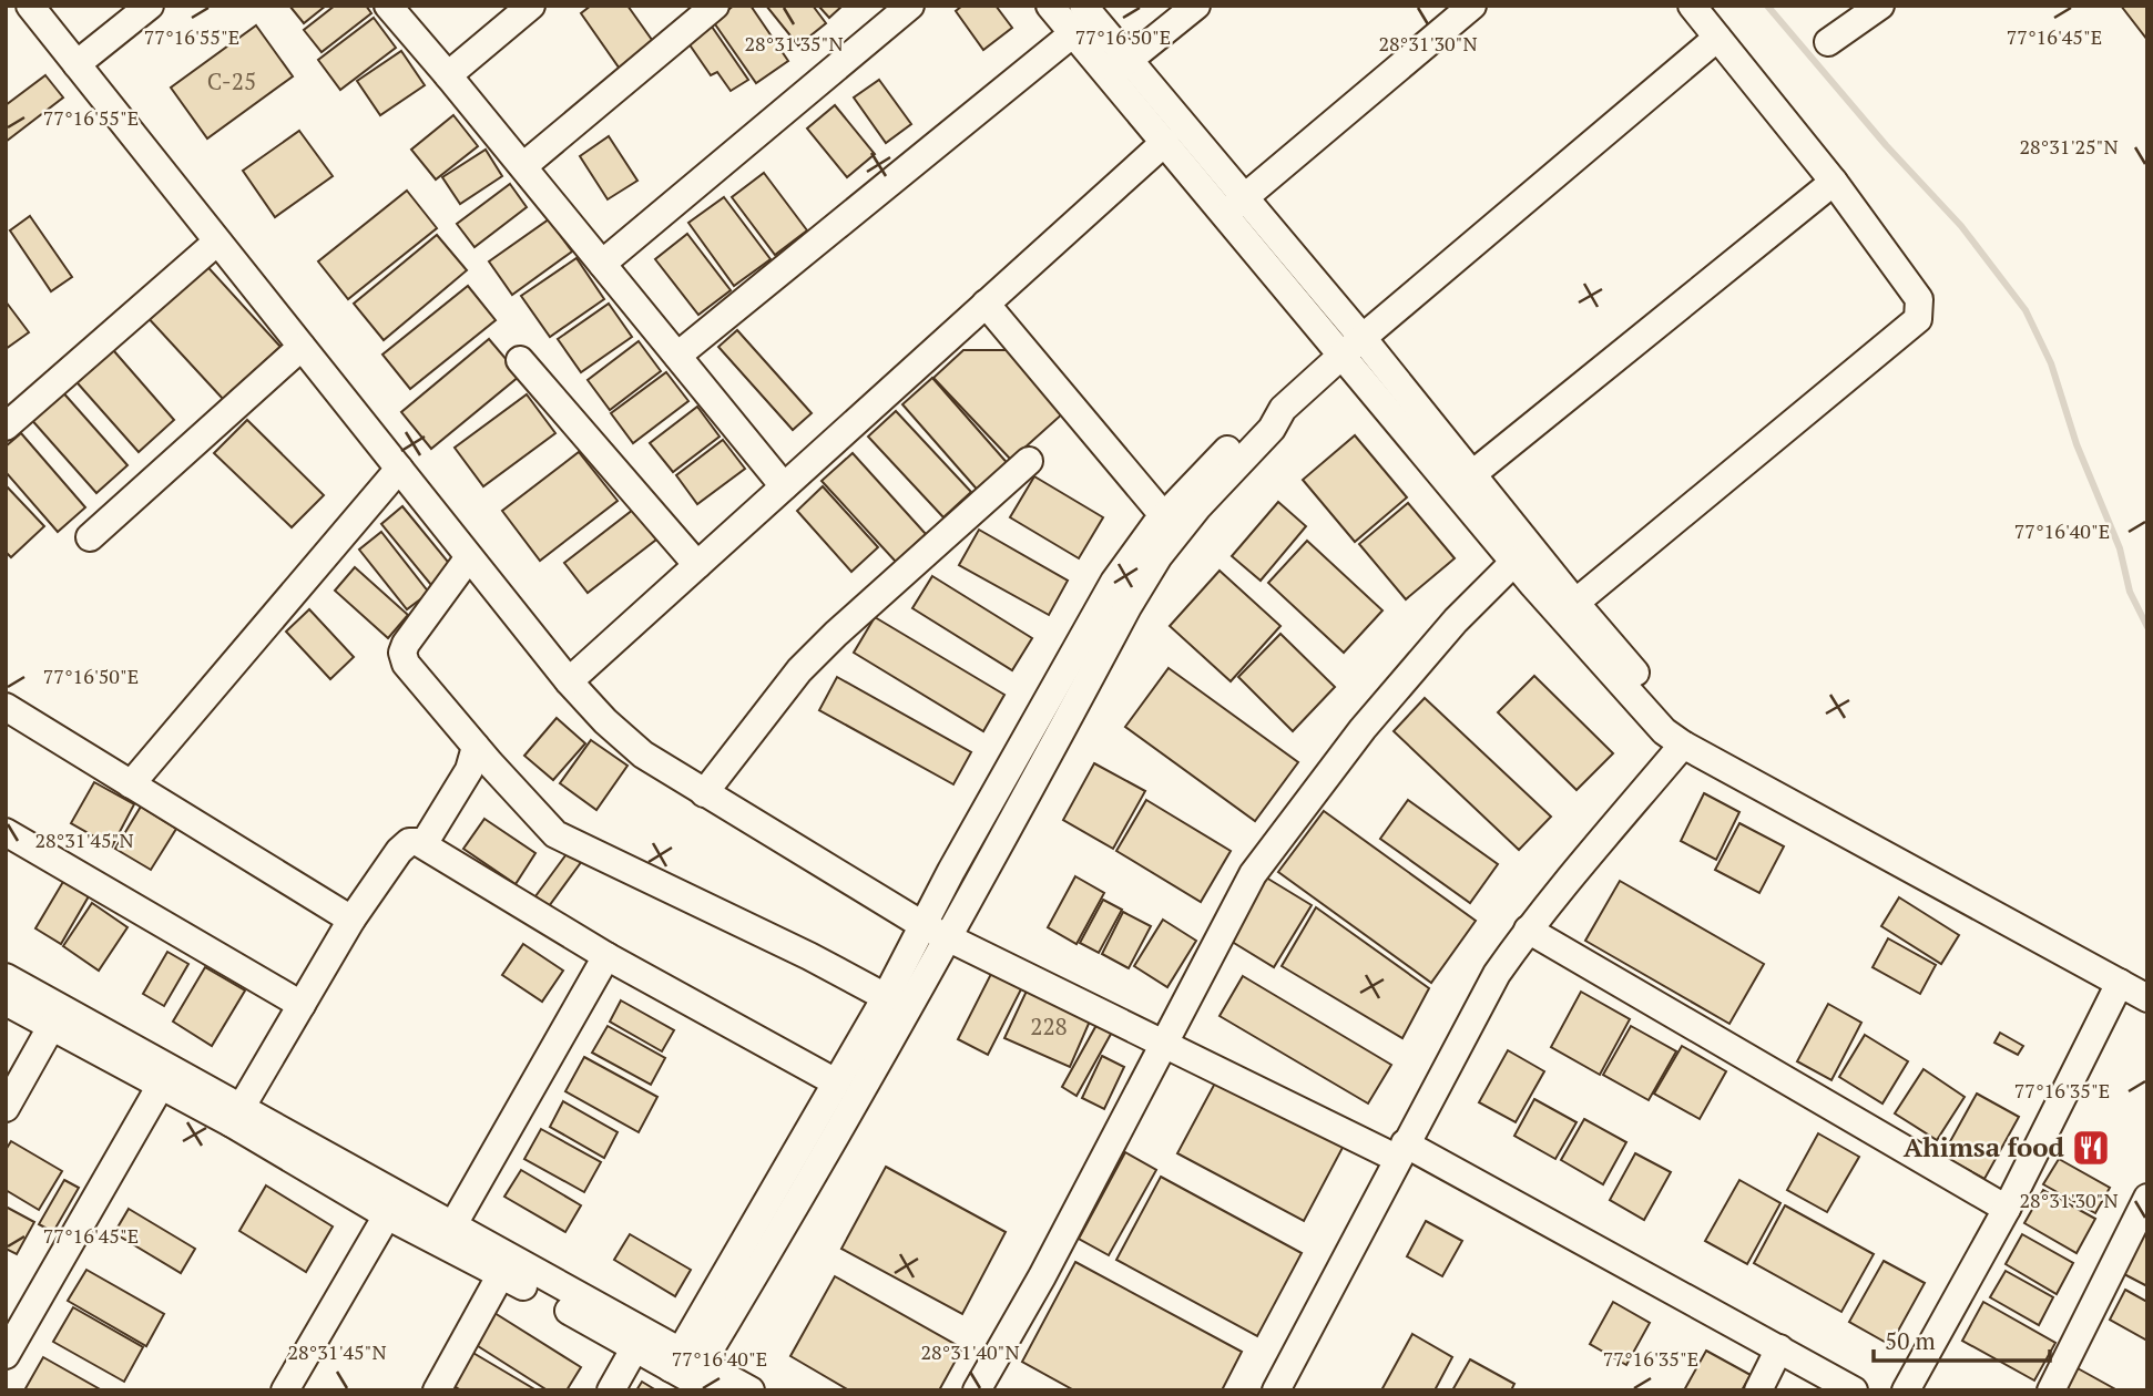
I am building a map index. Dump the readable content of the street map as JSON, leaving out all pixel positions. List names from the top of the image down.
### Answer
{
  "places": {
    "restaurant": ["Ahimsa food"]
  },
  "house_numbers": ["C-25", "228"],
  "scale_bar": "50 m",
  "coordinates": [
    "77°16'55\"E",
    "77°16'50\"E",
    "77°16'45\"E",
    "28°31'35\"N",
    "28°31'30\"N",
    "28°31'25\"N",
    "77°16'40\"E",
    "28°31'45\"N",
    "77°16'35\"E",
    "28°31'40\"N"
  ]
}
